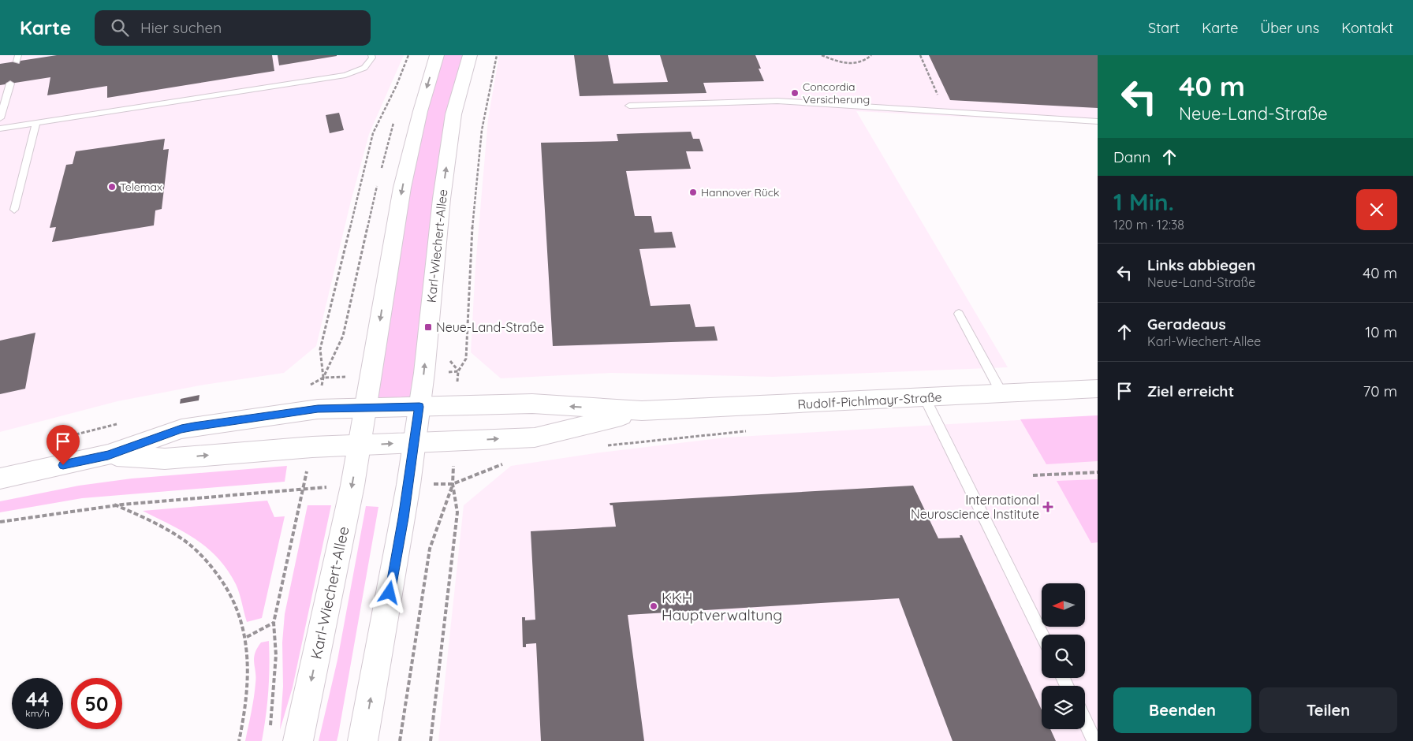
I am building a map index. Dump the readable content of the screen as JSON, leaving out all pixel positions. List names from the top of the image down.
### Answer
{
  "streets": {
    "main road": ["Karl-Wiechert-Allee", "Rudolf-Pichlmayr-Straße"]
  },
  "crossings": [
    ["Karl-Wiechert-Allee", "Rudolf-Pichlmayr-Straße"]
  ],
  "places": {
    "other": [
      "Concordia Versicherung",
      "Telemax",
      "Hannover Rück",
      "KKH Hauptverwaltung"
    ],
    "transit": ["Neue-Land-Straße"],
    "health": ["International Neuroscience Institute"]
  },
  "north": "left",
  "page": {
    "header": "Karte",
    "search": "Hier suchen",
    "nav": [
      "Start",
      "Karte",
      "Über uns",
      "Kontakt"
    ],
    "turn": ["40 m", "Neue-Land-Straße"],
    "then": "Dann",
    "heading": ["1 Min.", "120 m · 12:38"],
    "list": [
      {
        "name": "Links abbiegen",
        "note": "Neue-Land-Straße",
        "value": "40 m"
      },
      {
        "name": "Geradeaus",
        "note": "Karl-Wiechert-Allee",
        "value": "10 m"
      },
      {
        "name": "Ziel erreicht",
        "value": "70 m"
      }
    ],
    "speed": "44 km/h",
    "limit": "50",
    "buttons": ["Beenden", "Teilen"]
  }
}
